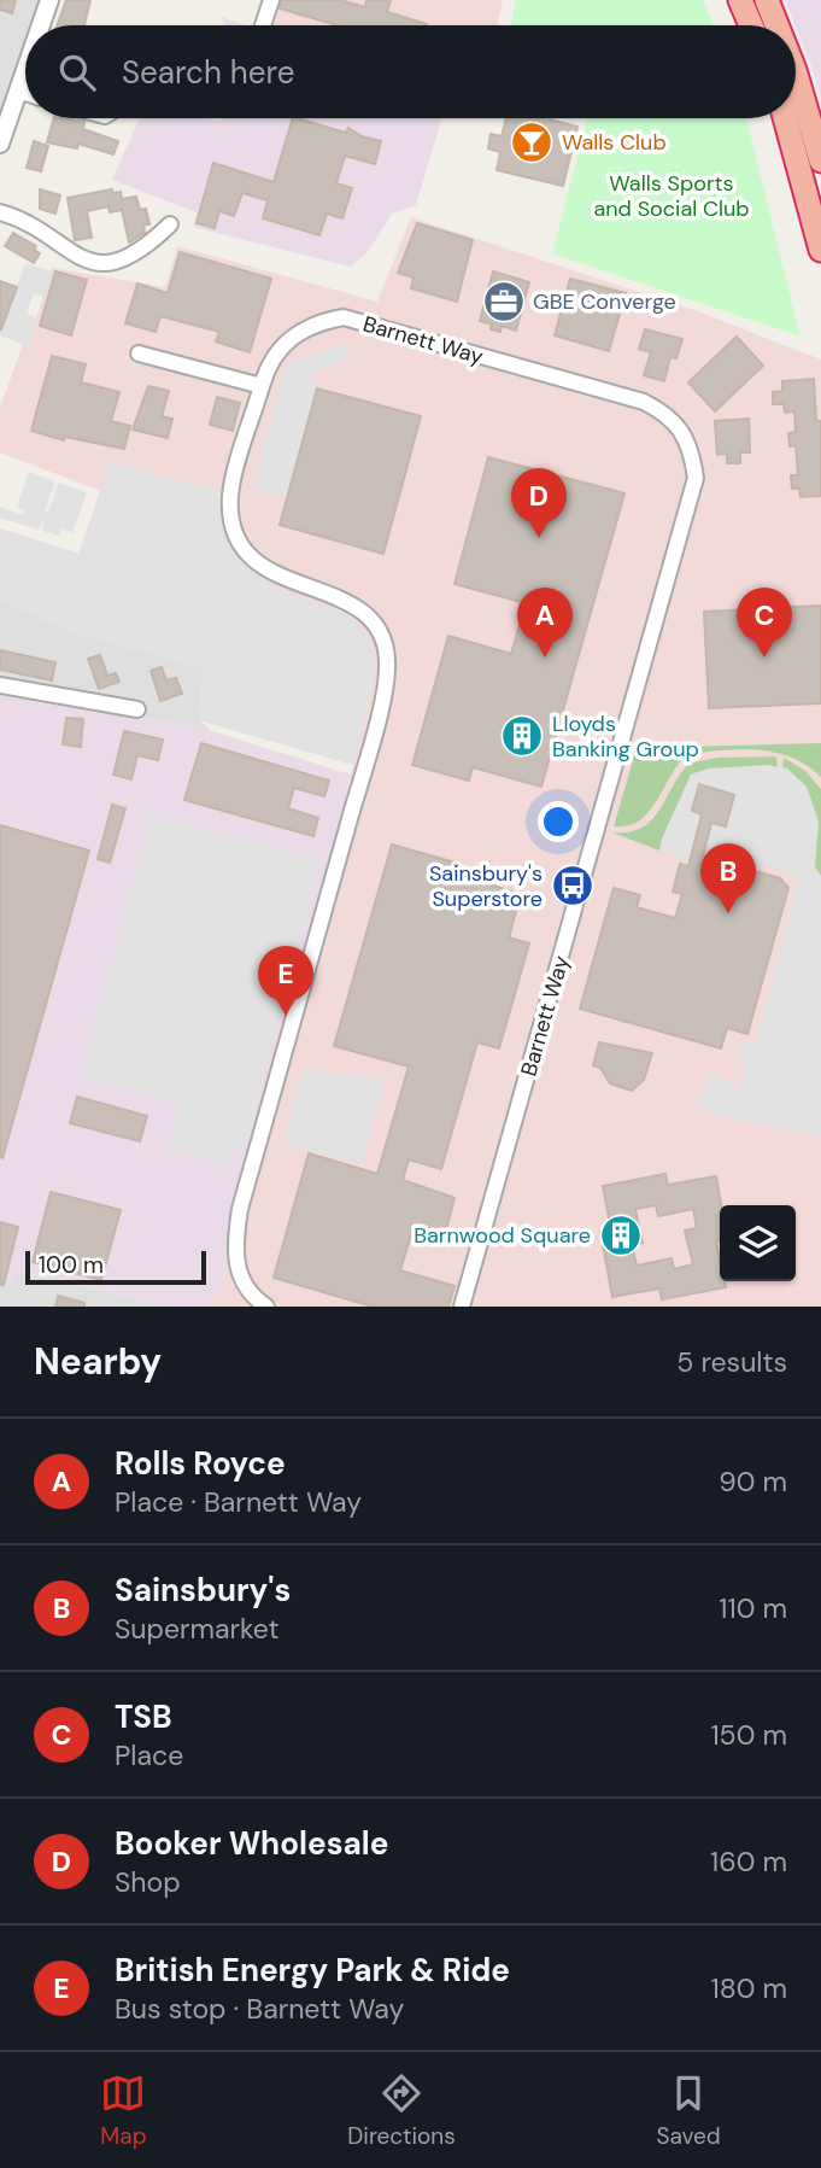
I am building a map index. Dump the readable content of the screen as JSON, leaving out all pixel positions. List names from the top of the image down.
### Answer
{
  "streets": {
    "street": ["Barnett Way"]
  },
  "parks": ["Walls Sports and Social Club"],
  "places": {
    "bar": ["Walls Club"],
    "office": ["GBE Converge"],
    "building": ["Lloyds Banking Group", "Barnwood Square"],
    "bus stop": ["Sainsbury's Superstore"]
  },
  "scale_bar": "100 m",
  "page": {
    "search": "Search here",
    "pins": [
      "D",
      "A",
      "C",
      "B",
      "E"
    ],
    "scale": "100 m",
    "heading": ["Nearby", "5 results"],
    "list": [
      {
        "mark": "A",
        "name": "Rolls Royce",
        "note": "Place · Barnett Way",
        "value": "90 m"
      },
      {
        "mark": "B",
        "name": "Sainsbury's",
        "note": "Supermarket",
        "value": "110 m"
      },
      {
        "mark": "C",
        "name": "TSB",
        "note": "Place",
        "value": "150 m"
      },
      {
        "mark": "D",
        "name": "Booker Wholesale",
        "note": "Shop",
        "value": "160 m"
      },
      {
        "mark": "E",
        "name": "British Energy Park & Ride",
        "note": "Bus stop · Barnett Way",
        "value": "180 m"
      }
    ],
    "nav": ["Map", "Directions", "Saved"]
  }
}
